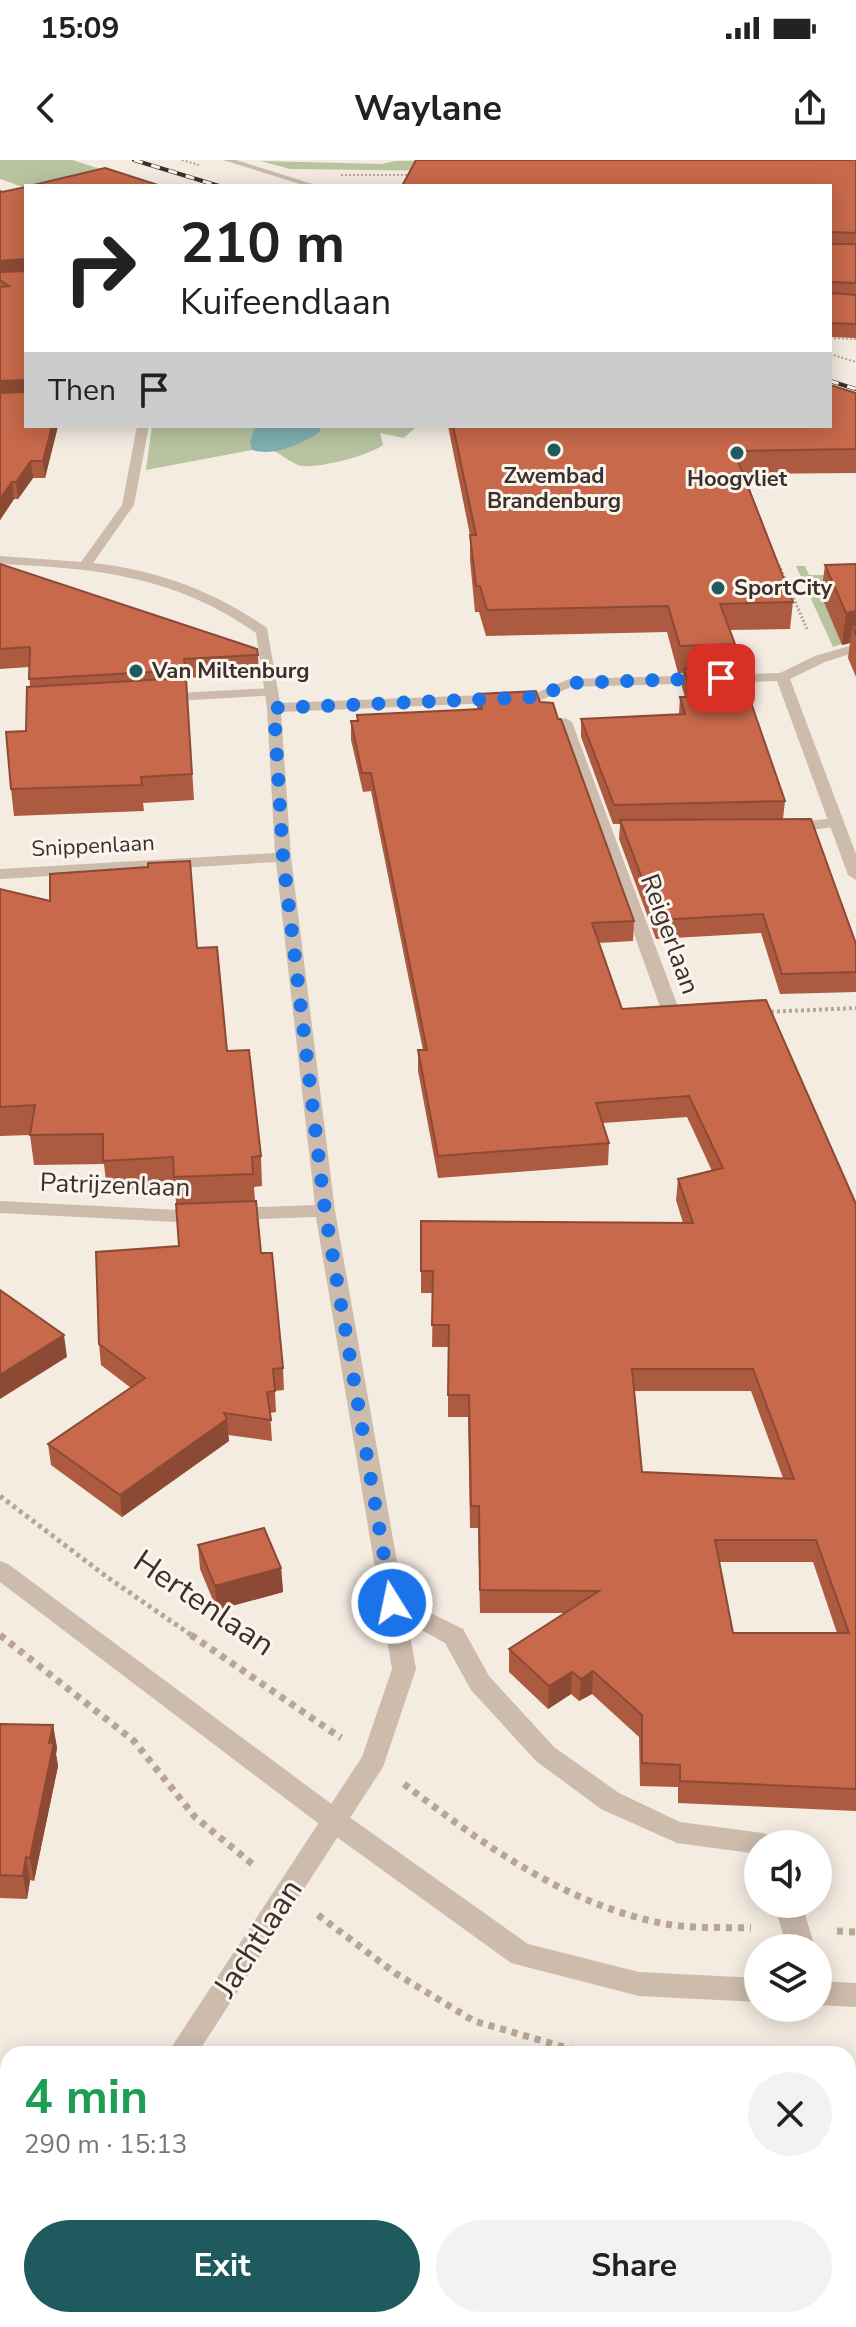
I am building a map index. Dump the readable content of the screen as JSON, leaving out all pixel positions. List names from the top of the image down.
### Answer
{
  "streets": {
    "street": [
      "Snippenlaan",
      "Reigerlaan",
      "Patrijzenlaan",
      "Jachtlaan"
    ],
    "path": ["Hertenlaan"]
  },
  "crossings": [
    ["Snippenlaan", "Jachtlaan"],
    ["Patrijzenlaan", "Jachtlaan"],
    ["Hertenlaan", "Jachtlaan"]
  ],
  "places": [
    "Zwembad Brandenburg",
    "Hoogvliet",
    "SportCity",
    "Van Miltenburg"
  ],
  "page": {
    "status": "15:09",
    "header": "Waylane",
    "turn": ["210 m", "Kuifeendlaan"],
    "then": "Then",
    "heading": ["4 min", "290 m · 15:13"],
    "buttons": ["Exit", "Share"]
  }
}
